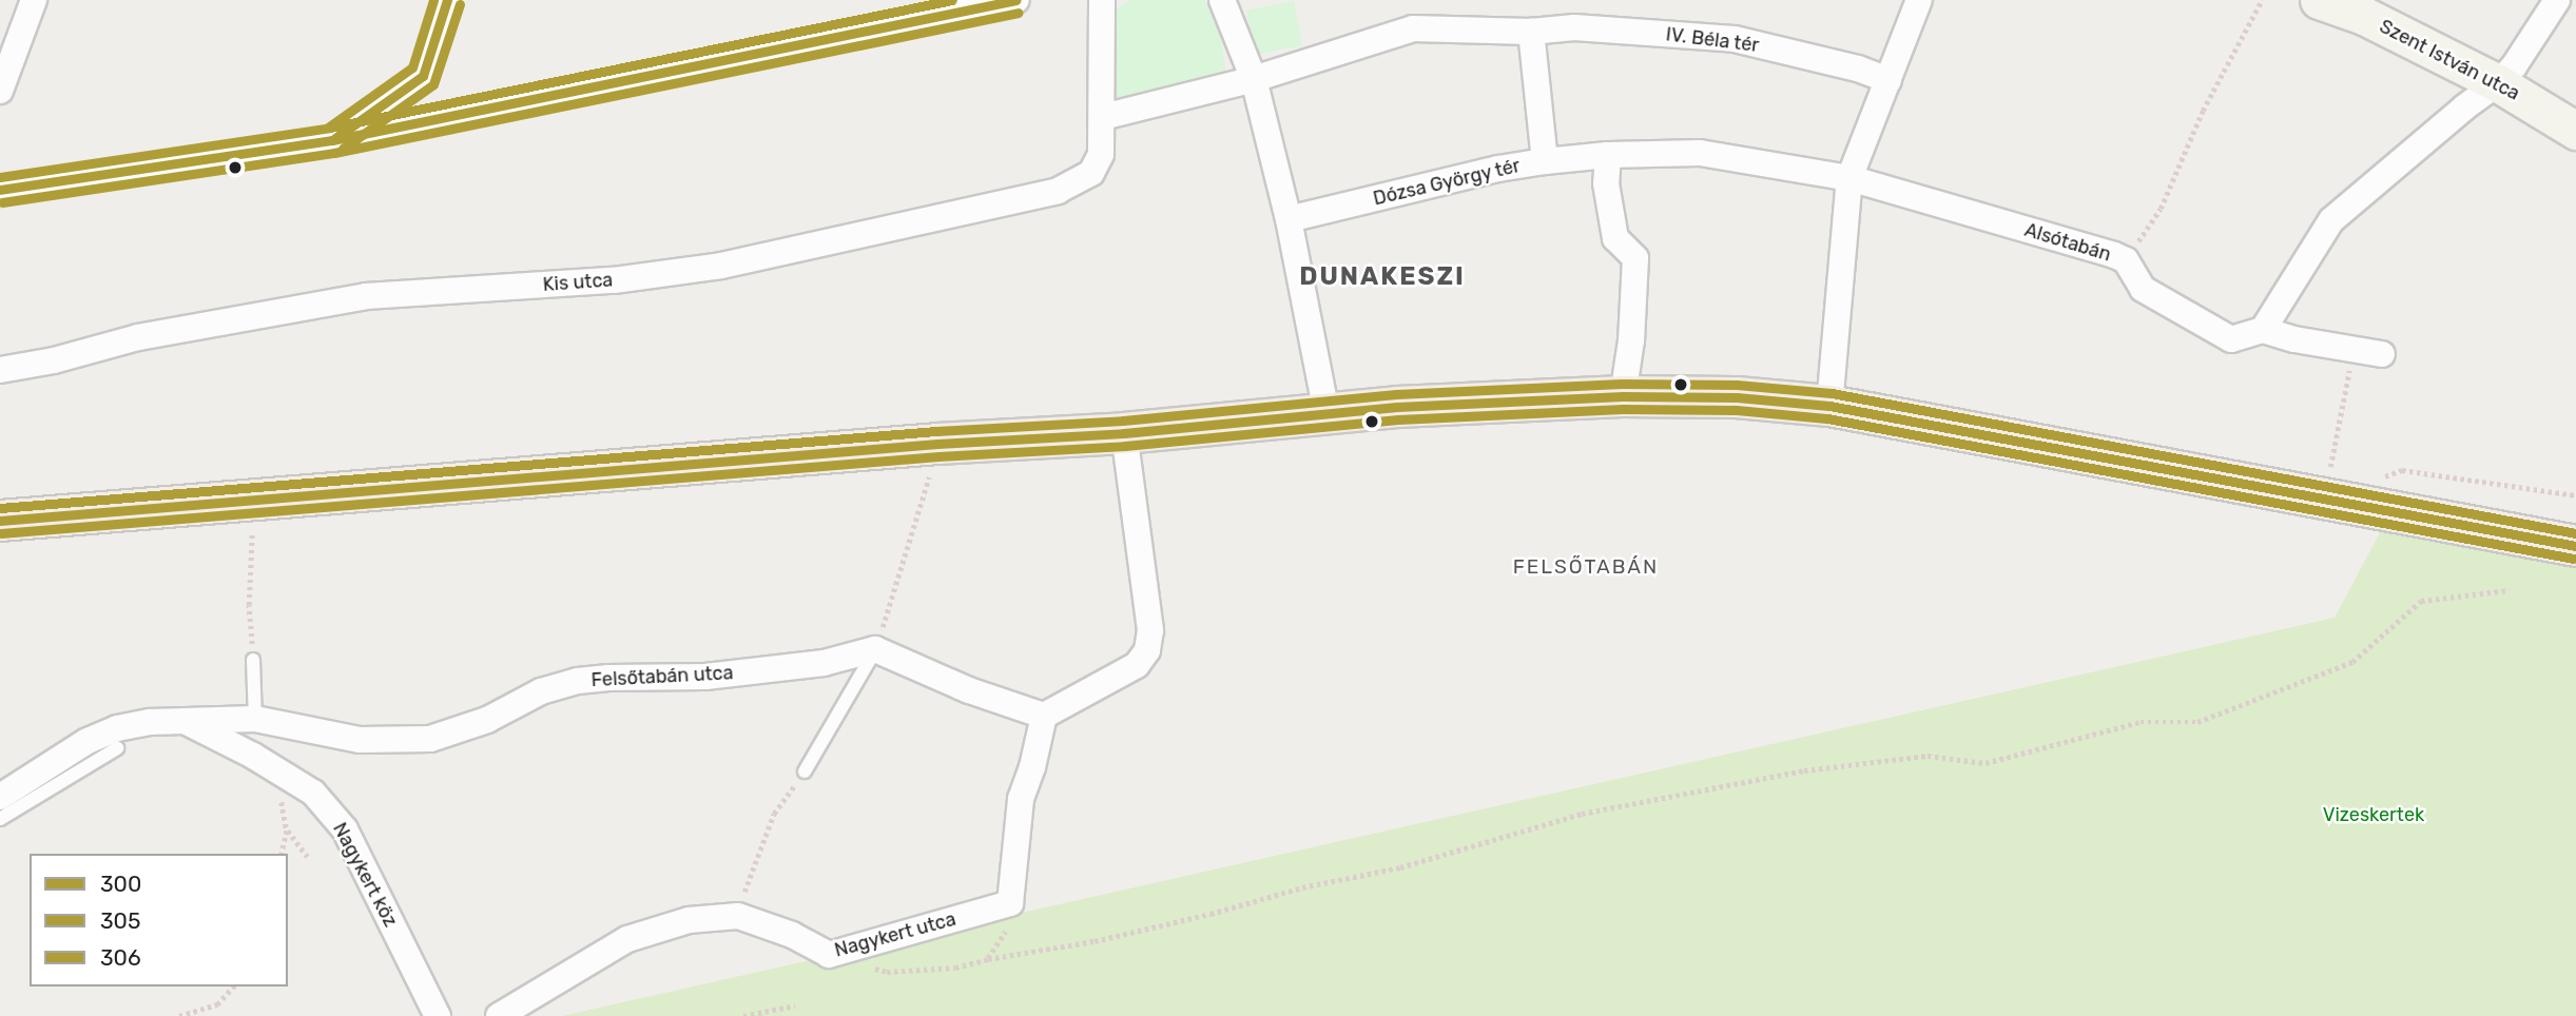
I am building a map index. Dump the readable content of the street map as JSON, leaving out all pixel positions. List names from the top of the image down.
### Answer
{
  "streets": {
    "main road": ["Szent István utca"],
    "street": [
      "IV. Béla tér",
      "Dózsa György tér",
      "Alsótabán",
      "Kis utca",
      "Felsőtabán utca",
      "Nagykert köz",
      "Nagykert utca"
    ]
  },
  "crossings": [
    ["IV. Béla tér", "Dózsa György tér"],
    ["Felsőtabán utca", "Nagykert köz"]
  ],
  "districts": ["DUNAKESZI", "FELSŐTABÁN"],
  "parks": ["Vizeskertek"],
  "lines": ["transit line 306", "transit line 300", "transit line 305"],
  "legend": ["300", "305", "306"]
}
